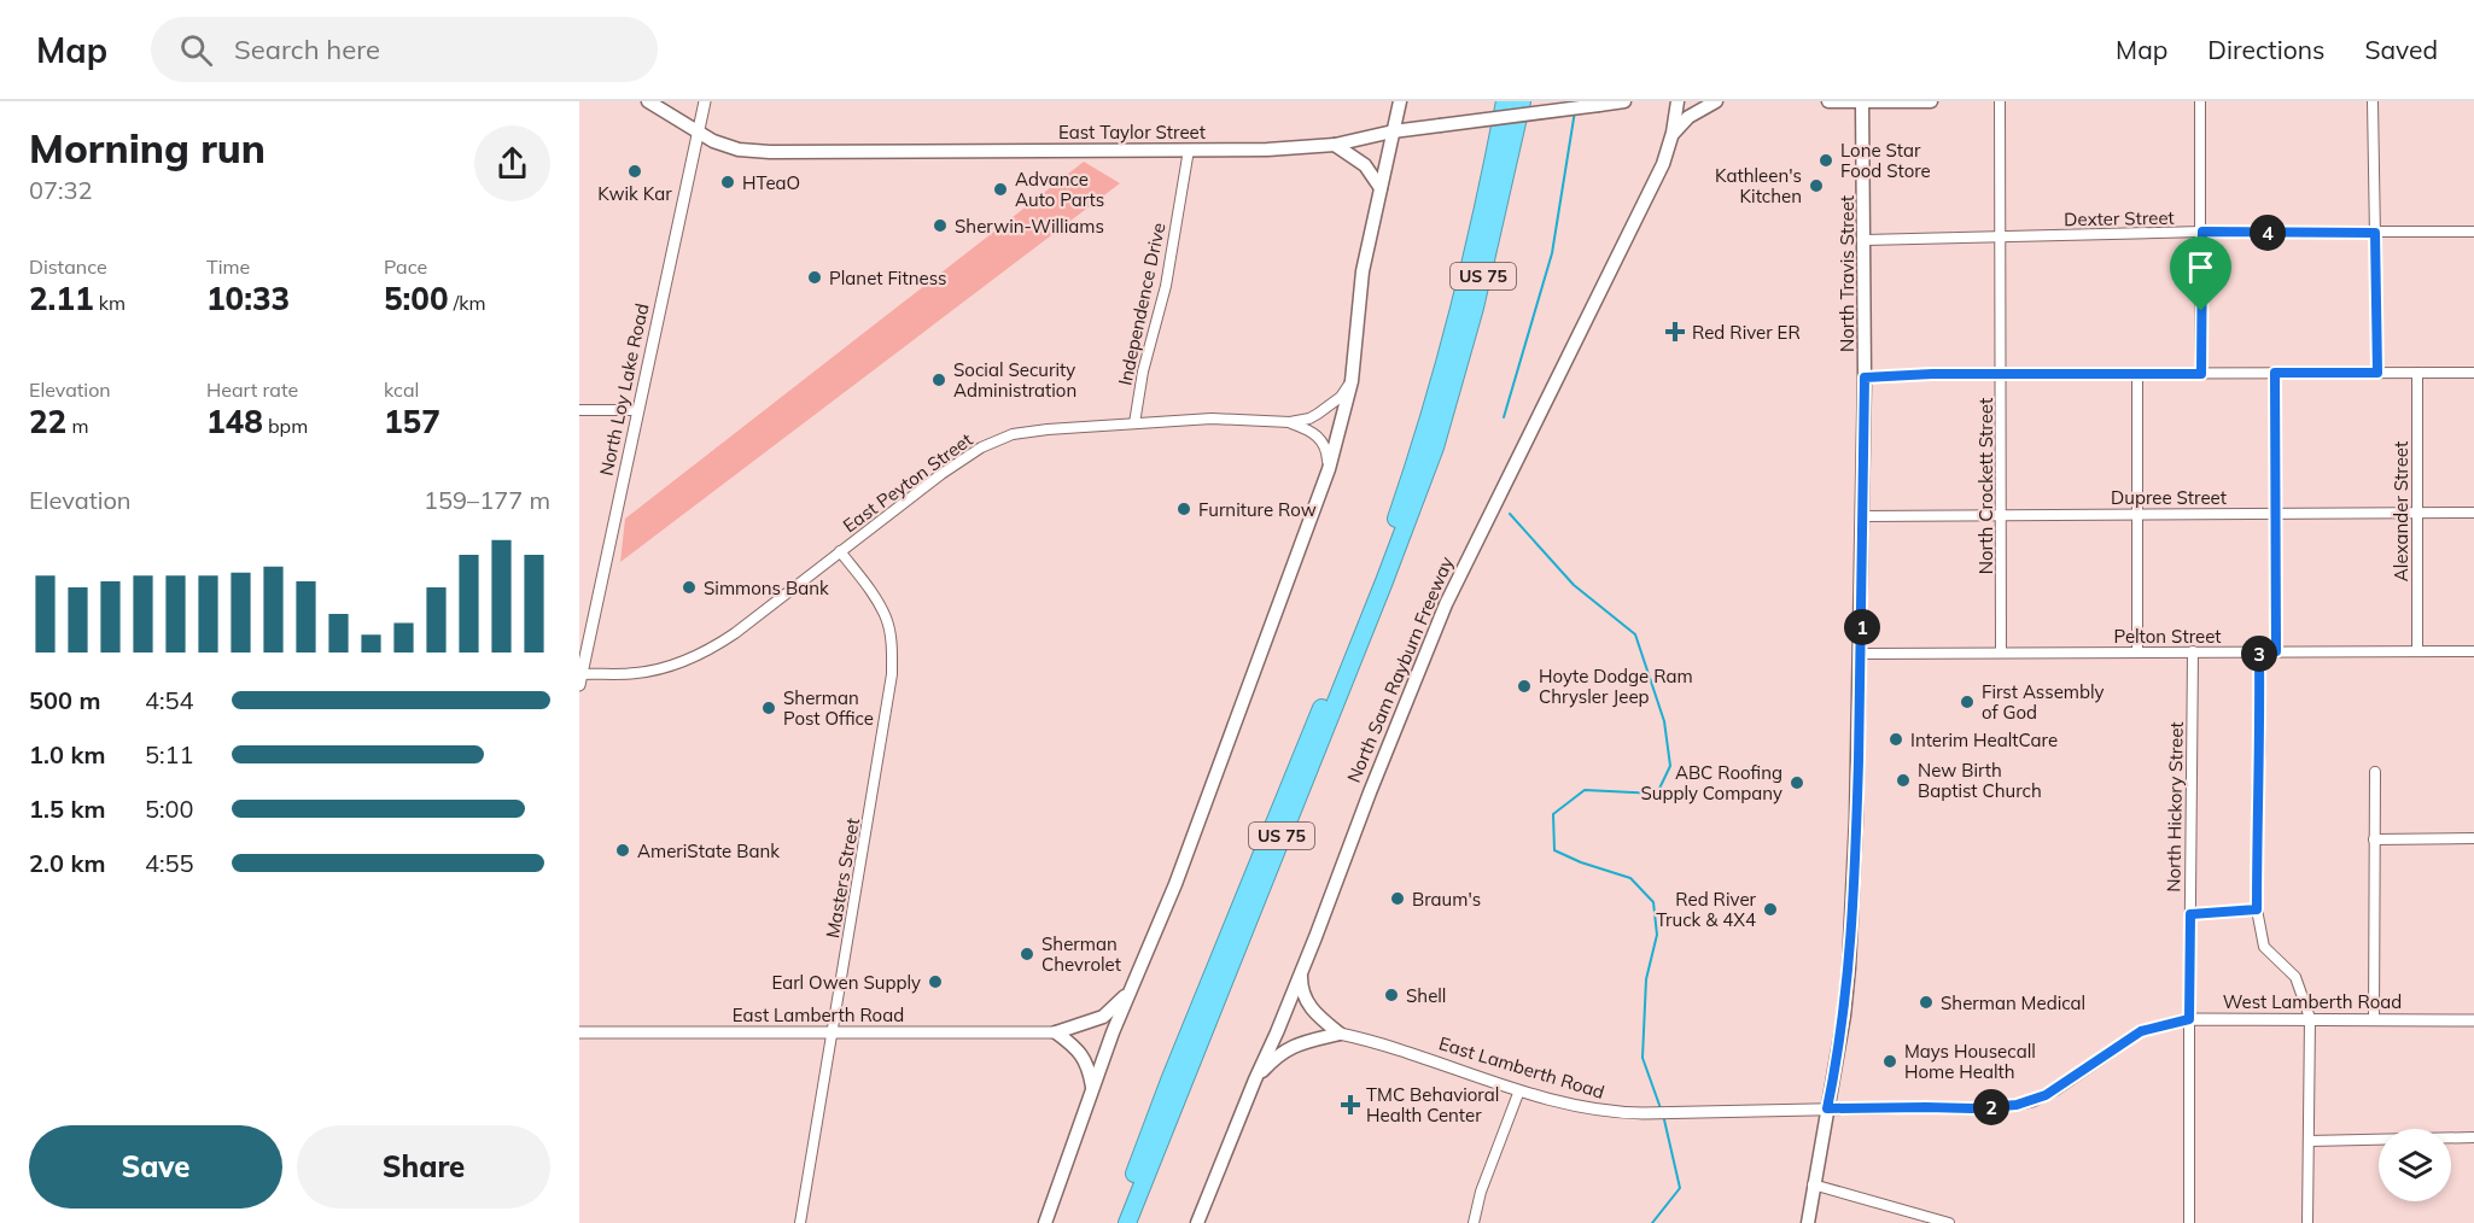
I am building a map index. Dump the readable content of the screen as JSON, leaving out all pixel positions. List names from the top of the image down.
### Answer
{
  "streets": {
    "highway": ["US 75"],
    "main road": ["East Taylor Street", "North Travis Street", "North Sam Rayburn Freeway"],
    "street": [
      "Dexter Street",
      "Independence Drive",
      "North Loy Lake Road",
      "East Peyton Street",
      "North Crockett Street",
      "Dupree Street",
      "Alexander Street",
      "Pelton Street",
      "North Hickory Street",
      "Masters Street",
      "West Lamberth Road",
      "East Lamberth Road"
    ]
  },
  "crossings": [
    ["East Taylor Street", "Independence Drive"],
    ["East Taylor Street", "North Loy Lake Road"],
    ["Dexter Street", "North Travis Street"],
    ["Dexter Street", "North Crockett Street"],
    ["North Travis Street", "Dupree Street"],
    ["North Travis Street", "Pelton Street"],
    ["North Travis Street", "West Lamberth Road"],
    ["North Travis Street", "East Lamberth Road"],
    ["Independence Drive", "East Peyton Street"],
    ["North Loy Lake Road", "East Peyton Street"],
    ["East Peyton Street", "Masters Street"],
    ["North Crockett Street", "Dupree Street"],
    ["North Crockett Street", "Pelton Street"],
    ["Dupree Street", "Alexander Street"],
    ["Alexander Street", "Pelton Street"],
    ["Pelton Street", "North Hickory Street"],
    ["North Hickory Street", "West Lamberth Road"],
    ["Masters Street", "East Lamberth Road"],
    ["West Lamberth Road", "East Lamberth Road"]
  ],
  "places": {
    "other": [
      "Lone Star Food Store",
      "Kwik Kar",
      "HTeaO",
      "Kathleen's Kitchen",
      "Advance Auto Parts",
      "Sherwin-Williams",
      "Planet Fitness",
      "Social Security Administration",
      "Furniture Row",
      "Simmons Bank",
      "Hoyte Dodge Ram Chrysler Jeep",
      "First Assembly of God",
      "Sherman Post Office",
      "Interim HealtCare",
      "New Birth Baptist Church",
      "ABC Roofing Supply Company",
      "AmeriState Bank",
      "Braum's",
      "Red River Truck & 4X4",
      "Sherman Chevrolet",
      "Earl Owen Supply",
      "Shell",
      "Sherman Medical",
      "Mays Housecall Home Health"
    ],
    "health": ["Red River ER", "TMC Behavioral Health Center"]
  },
  "page": {
    "header": "Map",
    "search": "Search here",
    "nav": ["Map", "Directions", "Saved"],
    "heading": ["Morning run", "07:32"],
    "pins": [
      "4",
      "1",
      "3",
      "2"
    ],
    "stats": [
      ["Distance", "2.11 km"],
      ["Time", "10:33"],
      ["Pace", "5:00 /km"],
      ["Elevation", "22 m"],
      ["Heart rate", "148 bpm"],
      ["kcal", "157"]
    ],
    "chart": ["Elevation", "159–177 m"],
    "list": [
      {
        "name": "500 m",
        "note": "4:54"
      },
      {
        "name": "1.0 km",
        "note": "5:11"
      },
      {
        "name": "1.5 km",
        "note": "5:00"
      },
      {
        "name": "2.0 km",
        "note": "4:55"
      }
    ],
    "buttons": ["Save", "Share"]
  }
}
